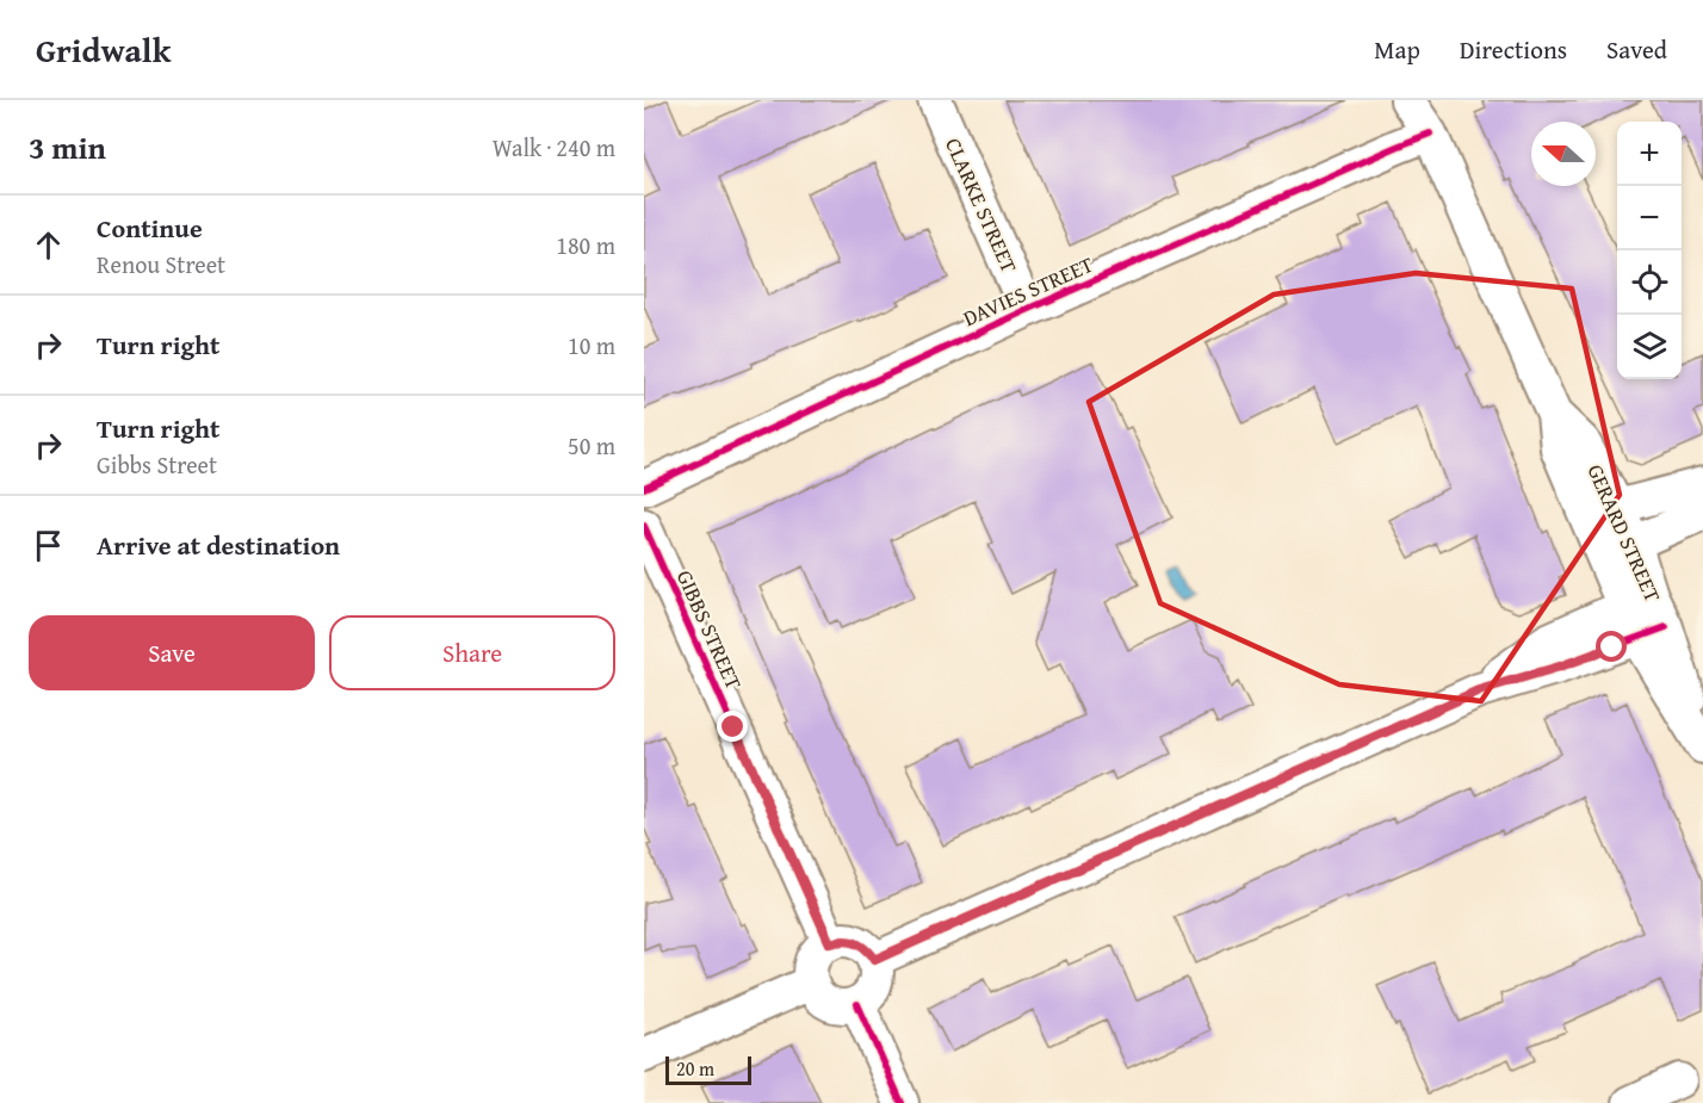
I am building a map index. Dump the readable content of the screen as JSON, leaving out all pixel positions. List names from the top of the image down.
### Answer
{
  "streets": {
    "street": [
      "CLARKE STREET",
      "DAVIES STREET",
      "GERARD STREET",
      "GIBBS STREET"
    ]
  },
  "crossings": [
    ["CLARKE STREET", "DAVIES STREET"],
    ["DAVIES STREET", "GERARD STREET"]
  ],
  "scale_bar": "20 m",
  "north": "left",
  "page": {
    "header": "Gridwalk",
    "nav": ["Map", "Directions", "Saved"],
    "heading": ["3 min", "Walk · 240 m"],
    "map_buttons": ["+", "−"],
    "list": [
      ["Continue", "Renou Street", "180 m"],
      ["Turn right", "10 m"],
      ["Turn right", "Gibbs Street", "50 m"],
      "Arrive at destination"
    ],
    "buttons": ["Save", "Share"],
    "scale": "20 m"
  }
}
